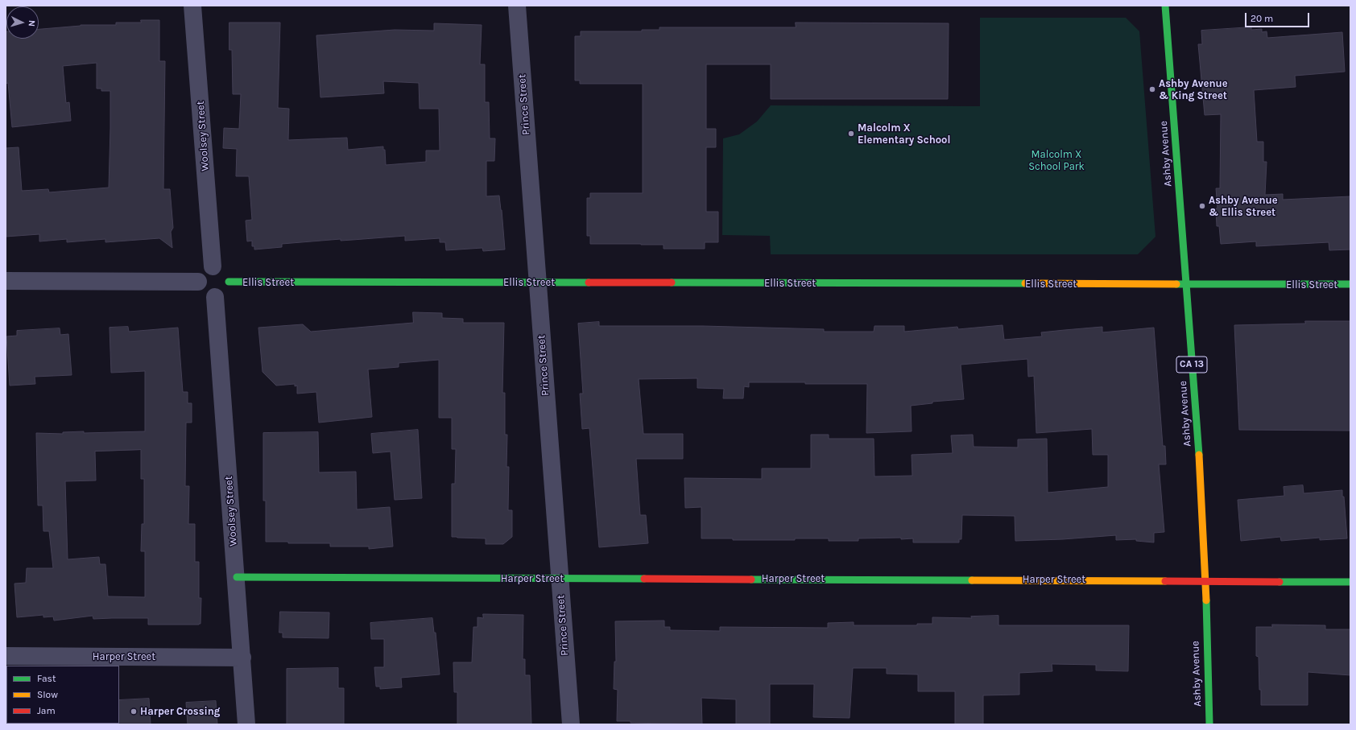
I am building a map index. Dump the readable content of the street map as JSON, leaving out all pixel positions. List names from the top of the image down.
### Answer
{
  "streets": {
    "street": [
      "Prince Street",
      "Woolsey Street",
      "Ashby Avenue",
      "Ellis Street",
      "CA 13",
      "Harper Street"
    ]
  },
  "crossings": [
    ["Prince Street", "Ellis Street"],
    ["Prince Street", "Harper Street"],
    ["Woolsey Street", "Ellis Street"],
    ["Woolsey Street", "Harper Street"],
    ["Ashby Avenue", "Ellis Street"],
    ["Ashby Avenue", "Harper Street"]
  ],
  "parks": ["Malcolm X School Park"],
  "places": [
    "Ashby Avenue & King Street",
    "Malcolm X Elementary School",
    "Ashby Avenue & Ellis Street",
    "Harper Crossing"
  ],
  "legend": ["Fast", "Slow", "Jam"],
  "scale_bar": "20 m",
  "north": "right"
}
